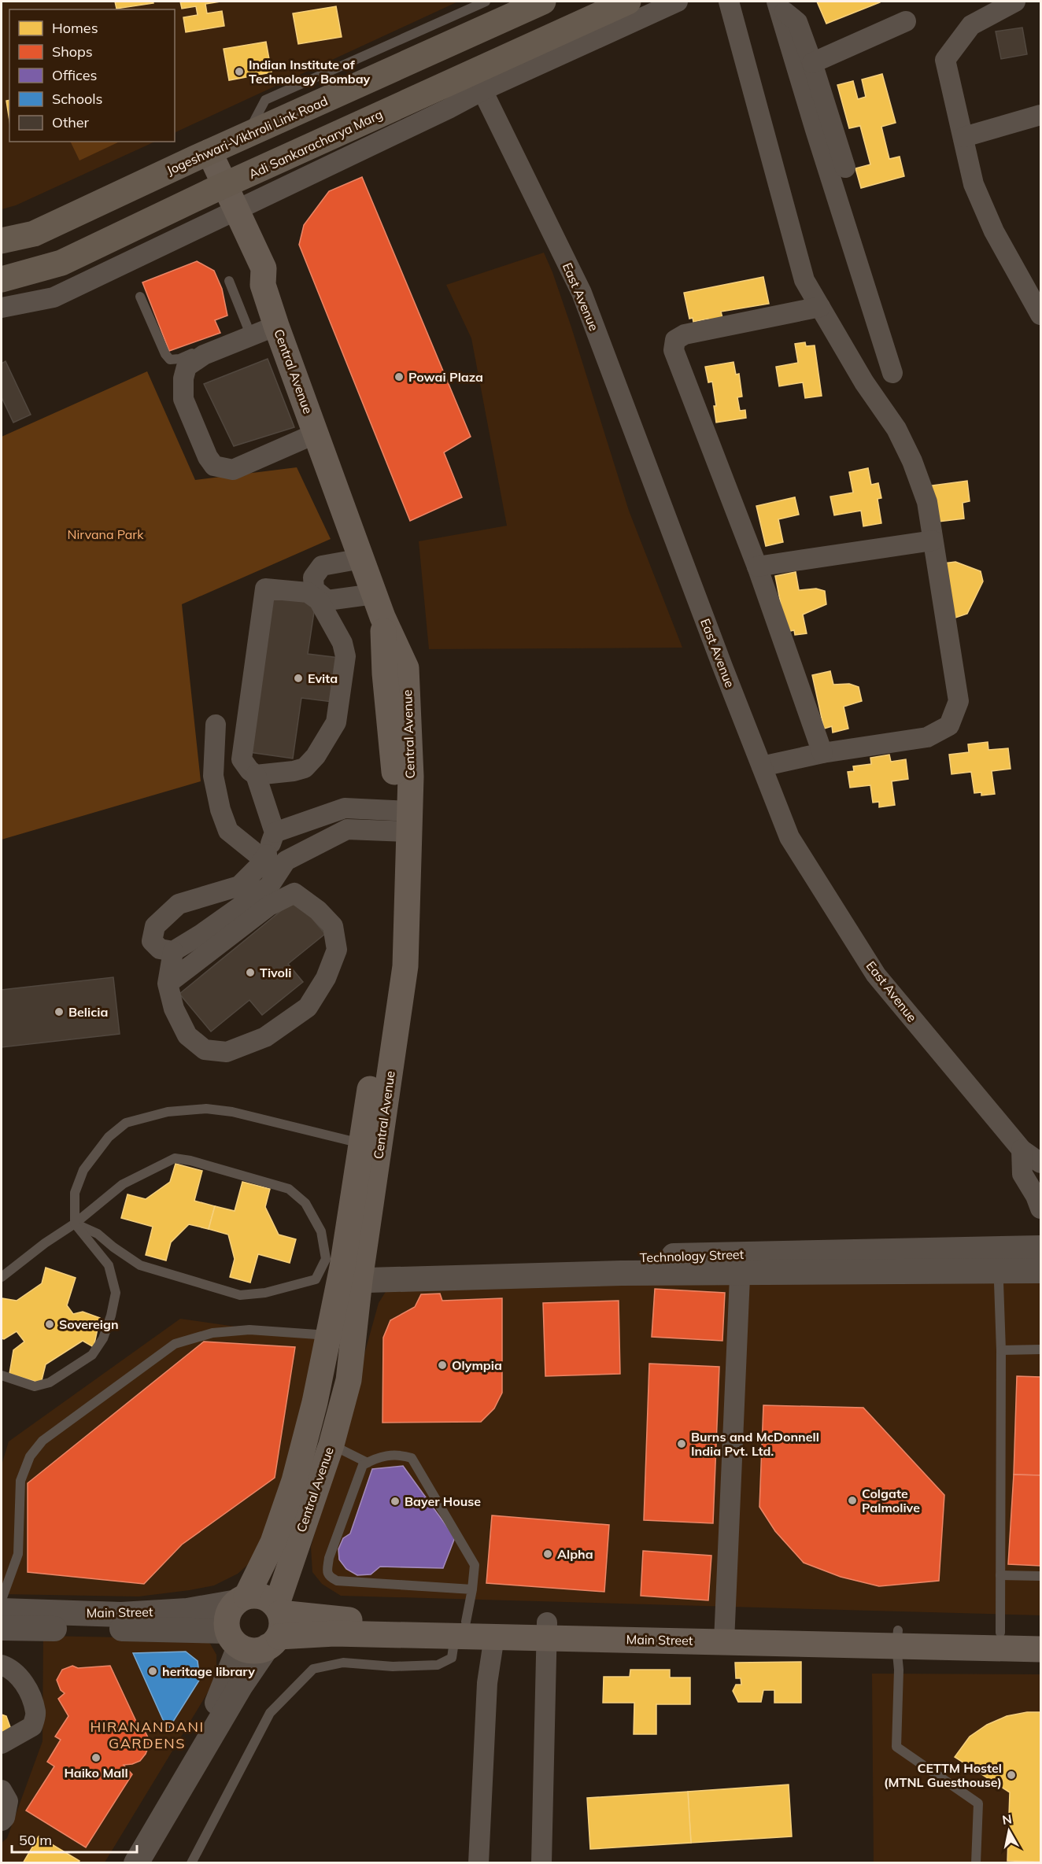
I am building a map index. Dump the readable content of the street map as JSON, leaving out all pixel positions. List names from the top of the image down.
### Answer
{
  "streets": {
    "main road": [
      "Jogeshwari-Vikhroli Link Road",
      "Adi Sankaracharya Marg",
      "Central Avenue",
      "Main Street"
    ],
    "street": ["East Avenue", "Technology Street"]
  },
  "crossings": [
    ["Jogeshwari-Vikhroli Link Road", "Central Avenue"],
    ["Adi Sankaracharya Marg", "Central Avenue"],
    ["Central Avenue", "Technology Street"],
    ["Central Avenue", "Main Street"]
  ],
  "districts": ["HIRANANDANI GARDENS"],
  "parks": ["Nirvana Park"],
  "places": [
    "Indian Institute of Technology Bombay",
    "Powai Plaza",
    "Evita",
    "Tivoli",
    "Belicia",
    "Sovereign",
    "Olympia",
    "Burns and McDonnell India Pvt. Ltd.",
    "Colgate Palmolive",
    "Bayer House",
    "Alpha",
    "heritage library",
    "Haiko Mall",
    "CETTM Hostel (MTNL Guesthouse)"
  ],
  "legend": [
    "Homes",
    "Shops",
    "Offices",
    "Schools",
    "Other"
  ],
  "scale_bar": "50 m",
  "north": "top"
}
